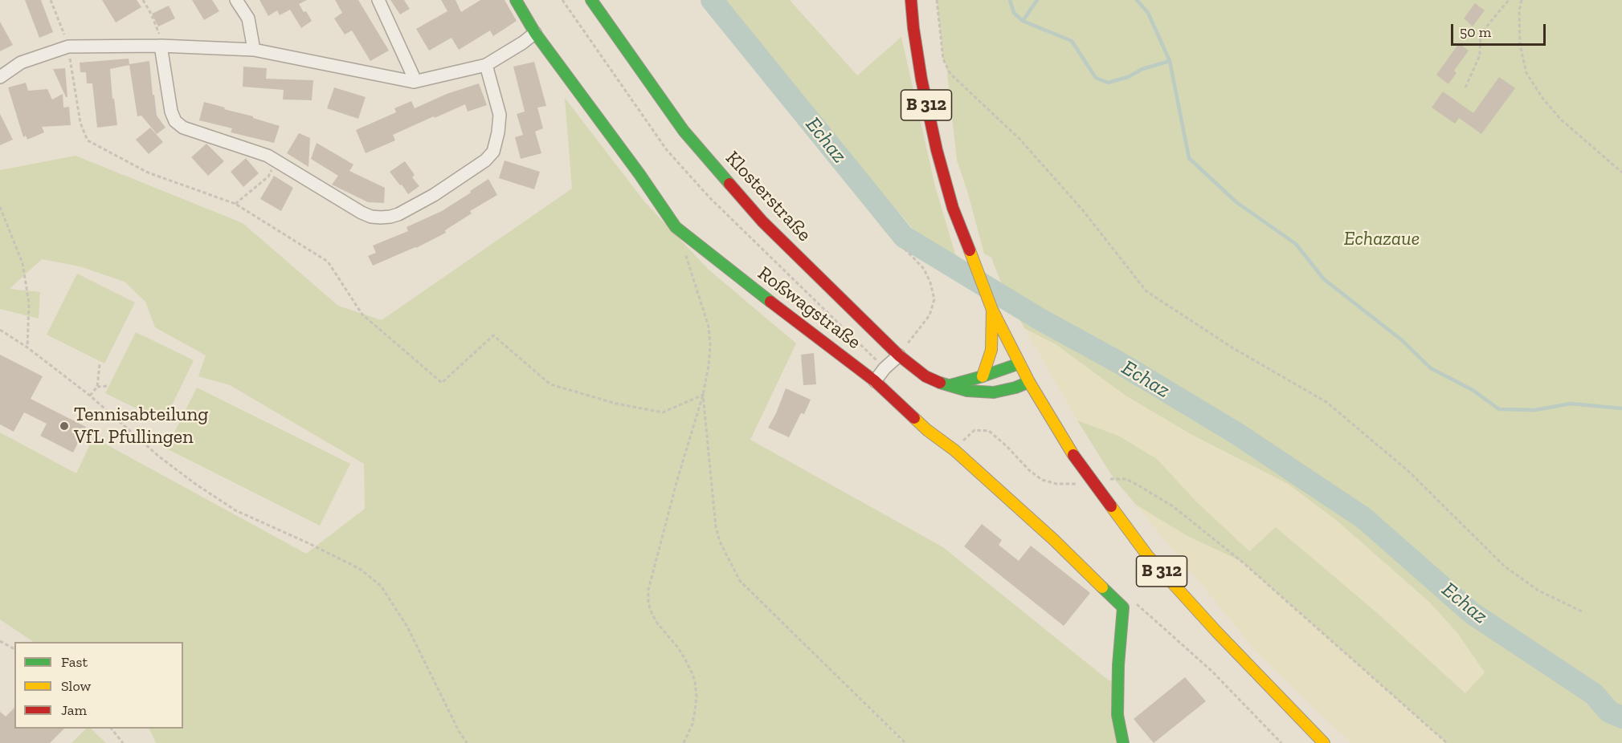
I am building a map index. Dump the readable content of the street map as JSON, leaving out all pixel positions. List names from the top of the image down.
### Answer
{
  "streets": {
    "main road": ["B 312", "Klosterstraße", "Roßwagstraße"]
  },
  "crossings": [
    ["B 312", "Klosterstraße"]
  ],
  "water": ["Echaz"],
  "parks": ["Echazaue"],
  "places": ["Tennisabteilung VfL Pfullingen"],
  "legend": ["Fast", "Slow", "Jam"],
  "scale_bar": "50 m"
}
